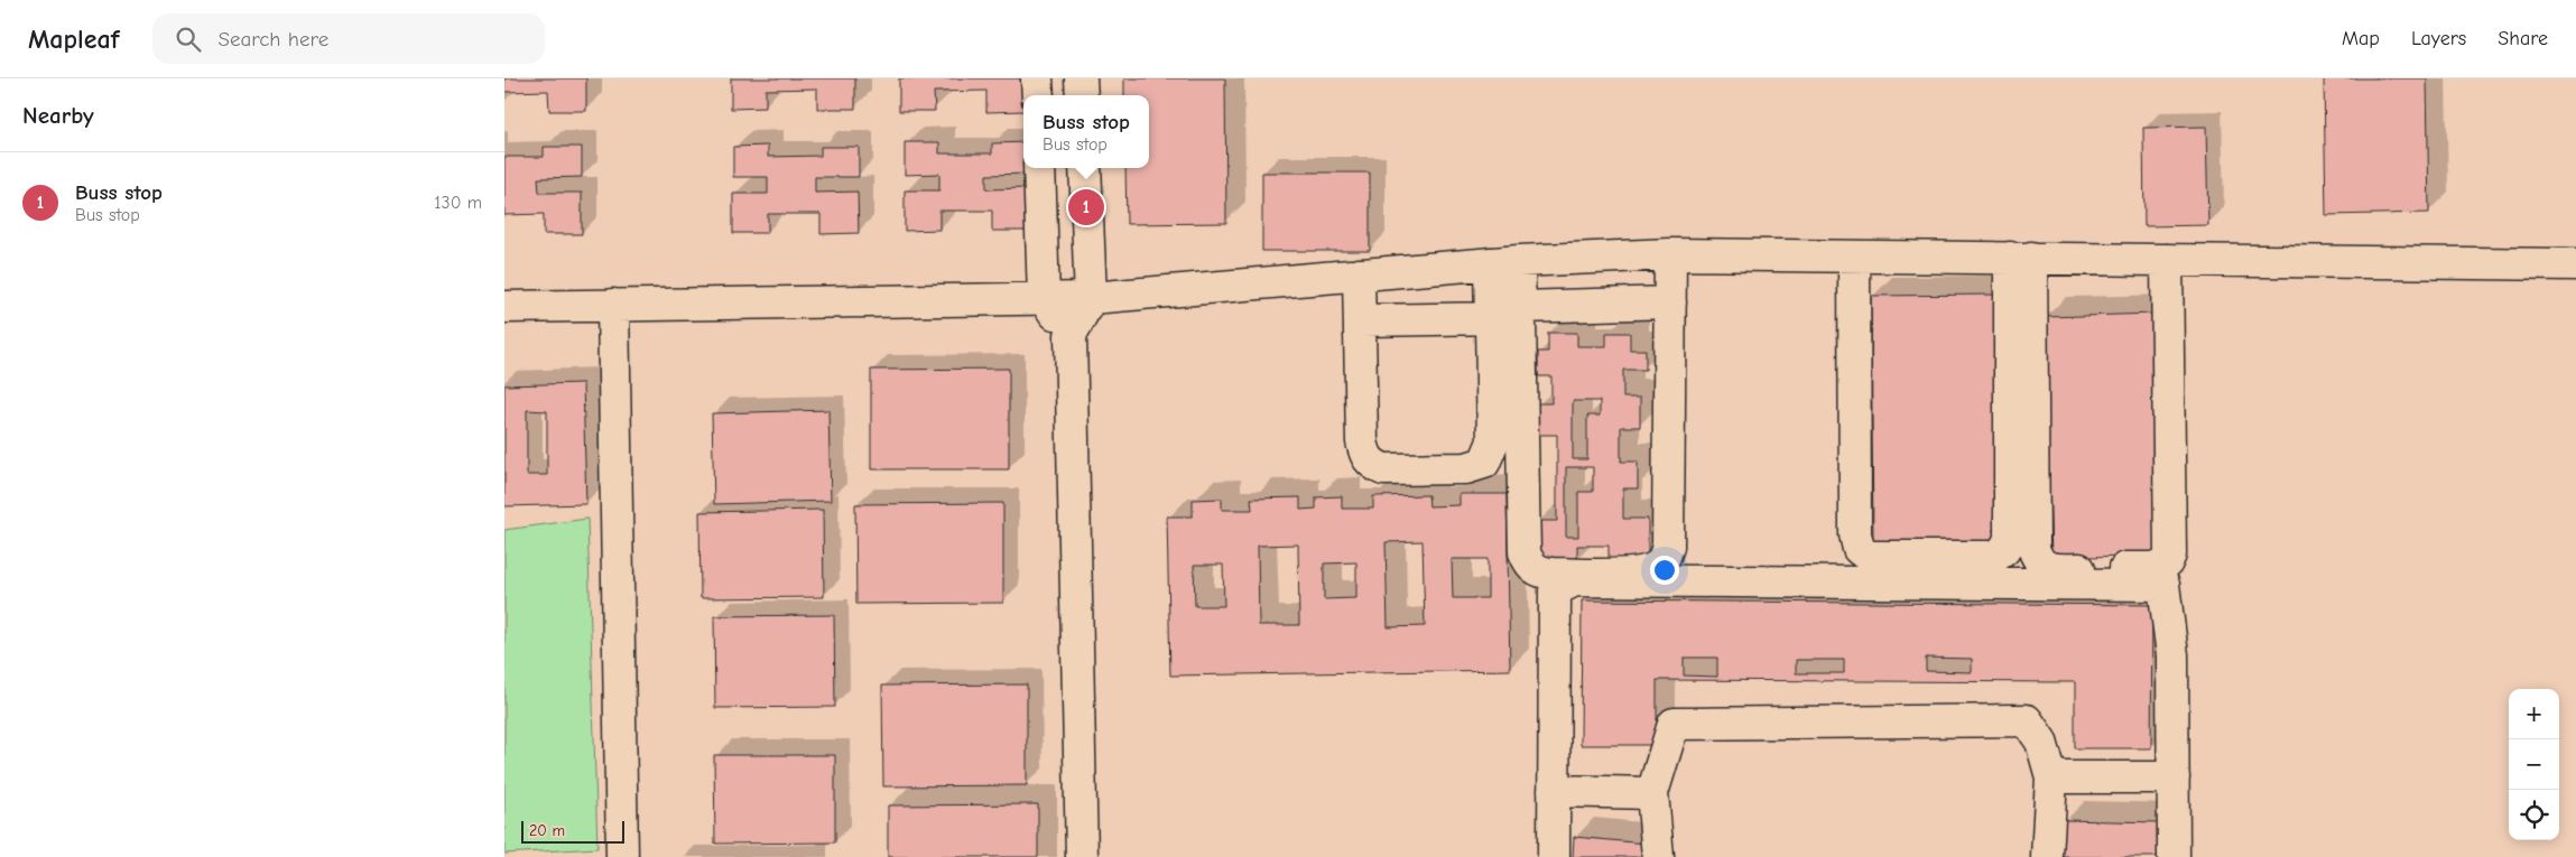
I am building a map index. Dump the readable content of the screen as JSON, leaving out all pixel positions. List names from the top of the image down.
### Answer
{
  "scale_bar": "20 m",
  "page": {
    "header": "Mapleaf",
    "search": "Search here",
    "nav": ["Map", "Layers", "Share"],
    "heading": "Nearby",
    "popup": ["Buss stop", "Bus stop"],
    "list": [
      {
        "mark": "1",
        "name": "Buss stop",
        "note": "Bus stop",
        "value": "130 m"
      }
    ],
    "pins": "1",
    "map_buttons": ["+", "−"],
    "scale": "20 m"
  }
}
